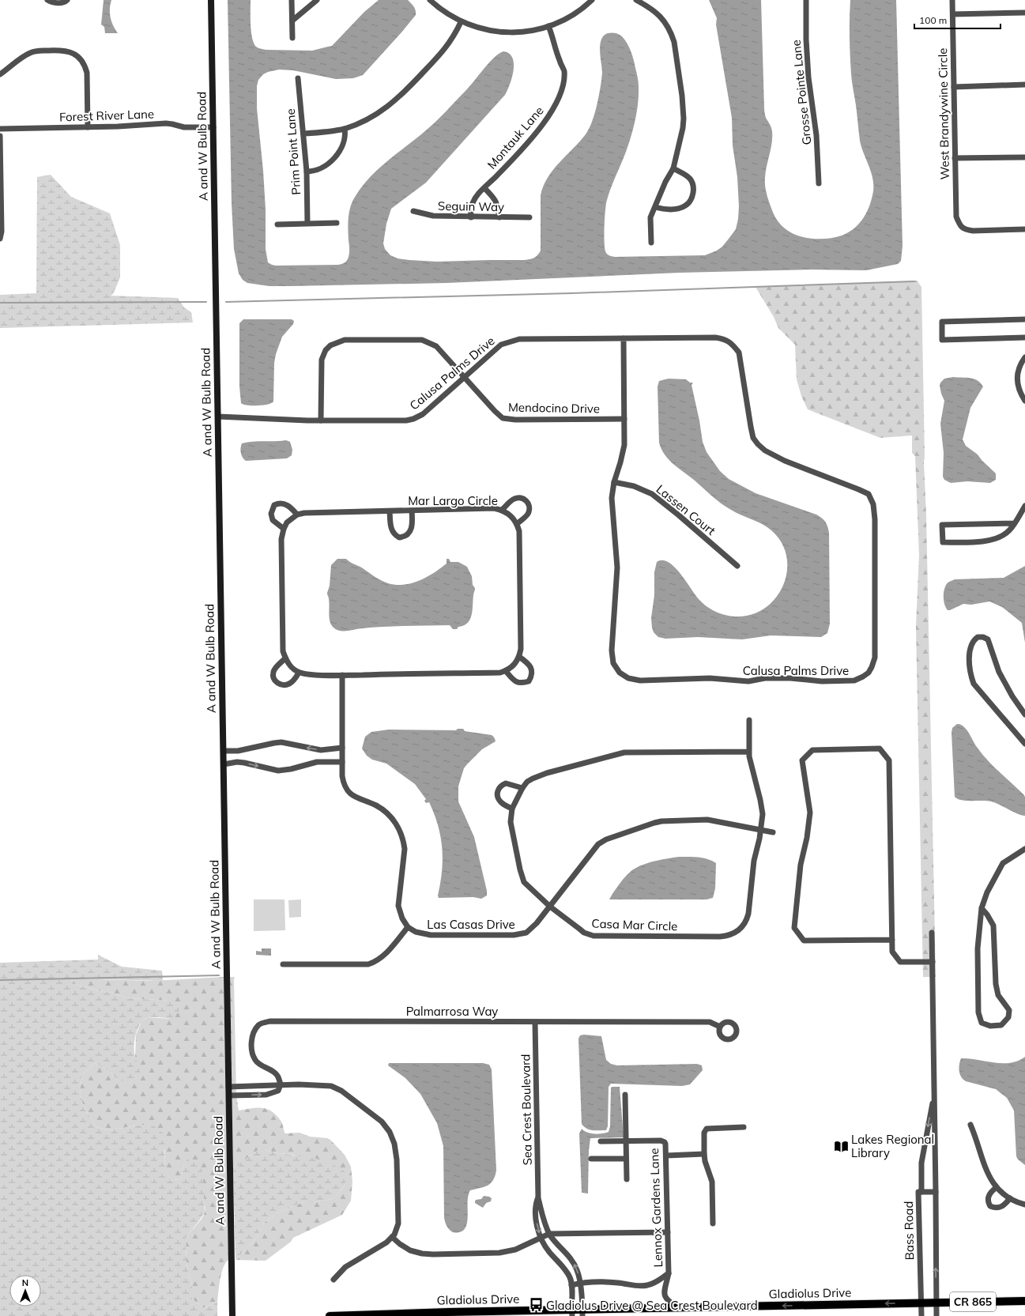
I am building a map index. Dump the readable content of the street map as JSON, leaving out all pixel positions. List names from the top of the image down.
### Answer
{
  "streets": {
    "main road": ["Gladiolus Drive", "CR 865"],
    "street": [
      "Grosse Pointe Lane",
      "West Brandywine Circle",
      "Forest River Lane",
      "Montauk Lane",
      "A and W Bulb Road",
      "Prim Point Lane",
      "Seguin Way",
      "Calusa Palms Drive",
      "Mendocino Drive",
      "Mar Largo Circle",
      "Lassen Court",
      "Las Casas Drive",
      "Casa Mar Circle",
      "Palmarrosa Way",
      "Sea Crest Boulevard",
      "Lennox Gardens Lane",
      "Bass Road"
    ]
  },
  "crossings": [
    ["Forest River Lane", "A and W Bulb Road"],
    ["Montauk Lane", "Seguin Way"],
    ["A and W Bulb Road", "Calusa Palms Drive"],
    ["Calusa Palms Drive", "Mendocino Drive"],
    ["Calusa Palms Drive", "Lassen Court"],
    ["Las Casas Drive", "Casa Mar Circle"],
    ["Palmarrosa Way", "Sea Crest Boulevard"],
    ["Sea Crest Boulevard", "Lennox Gardens Lane"],
    ["Sea Crest Boulevard", "Gladiolus Drive"],
    ["Lennox Gardens Lane", "Gladiolus Drive"],
    ["Bass Road", "Gladiolus Drive"]
  ],
  "places": {
    "library": ["Lakes Regional Library"],
    "bus stop": ["Gladiolus Drive @ Sea Crest Boulevard"]
  },
  "scale_bar": "100 m",
  "north": "top"
}
